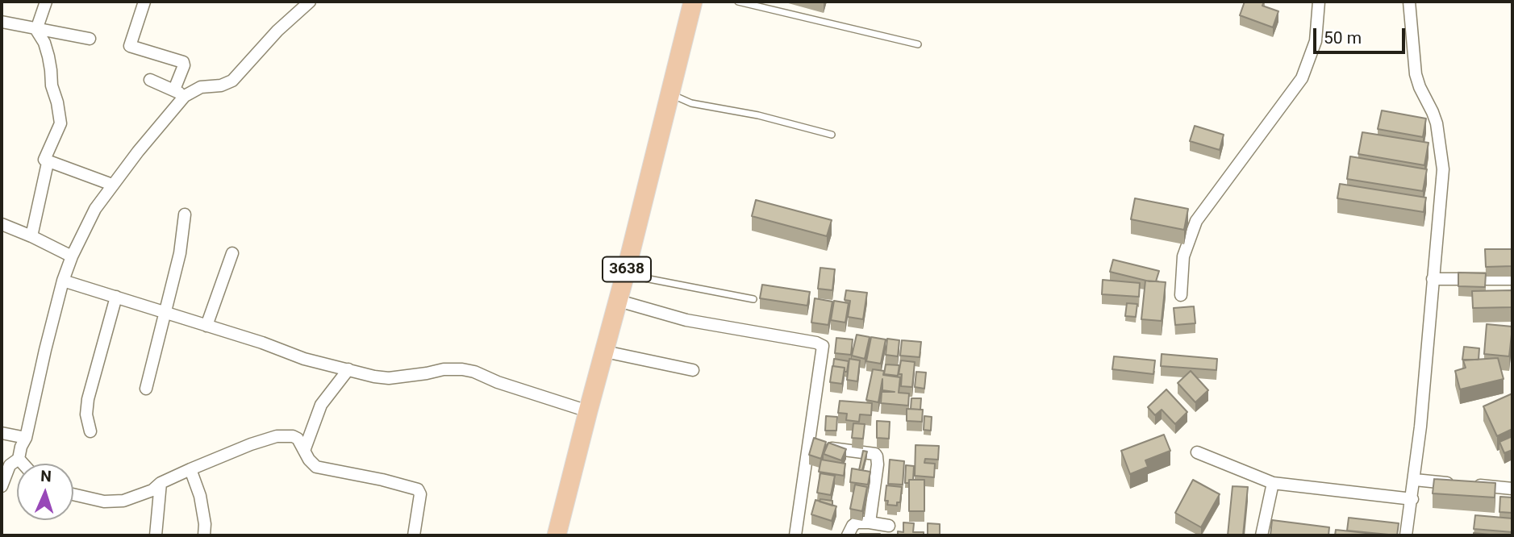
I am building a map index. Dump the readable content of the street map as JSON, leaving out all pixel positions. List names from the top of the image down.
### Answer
{
  "streets": {
    "main road": ["3638"]
  },
  "scale_bar": "50 m",
  "north": "top"
}
